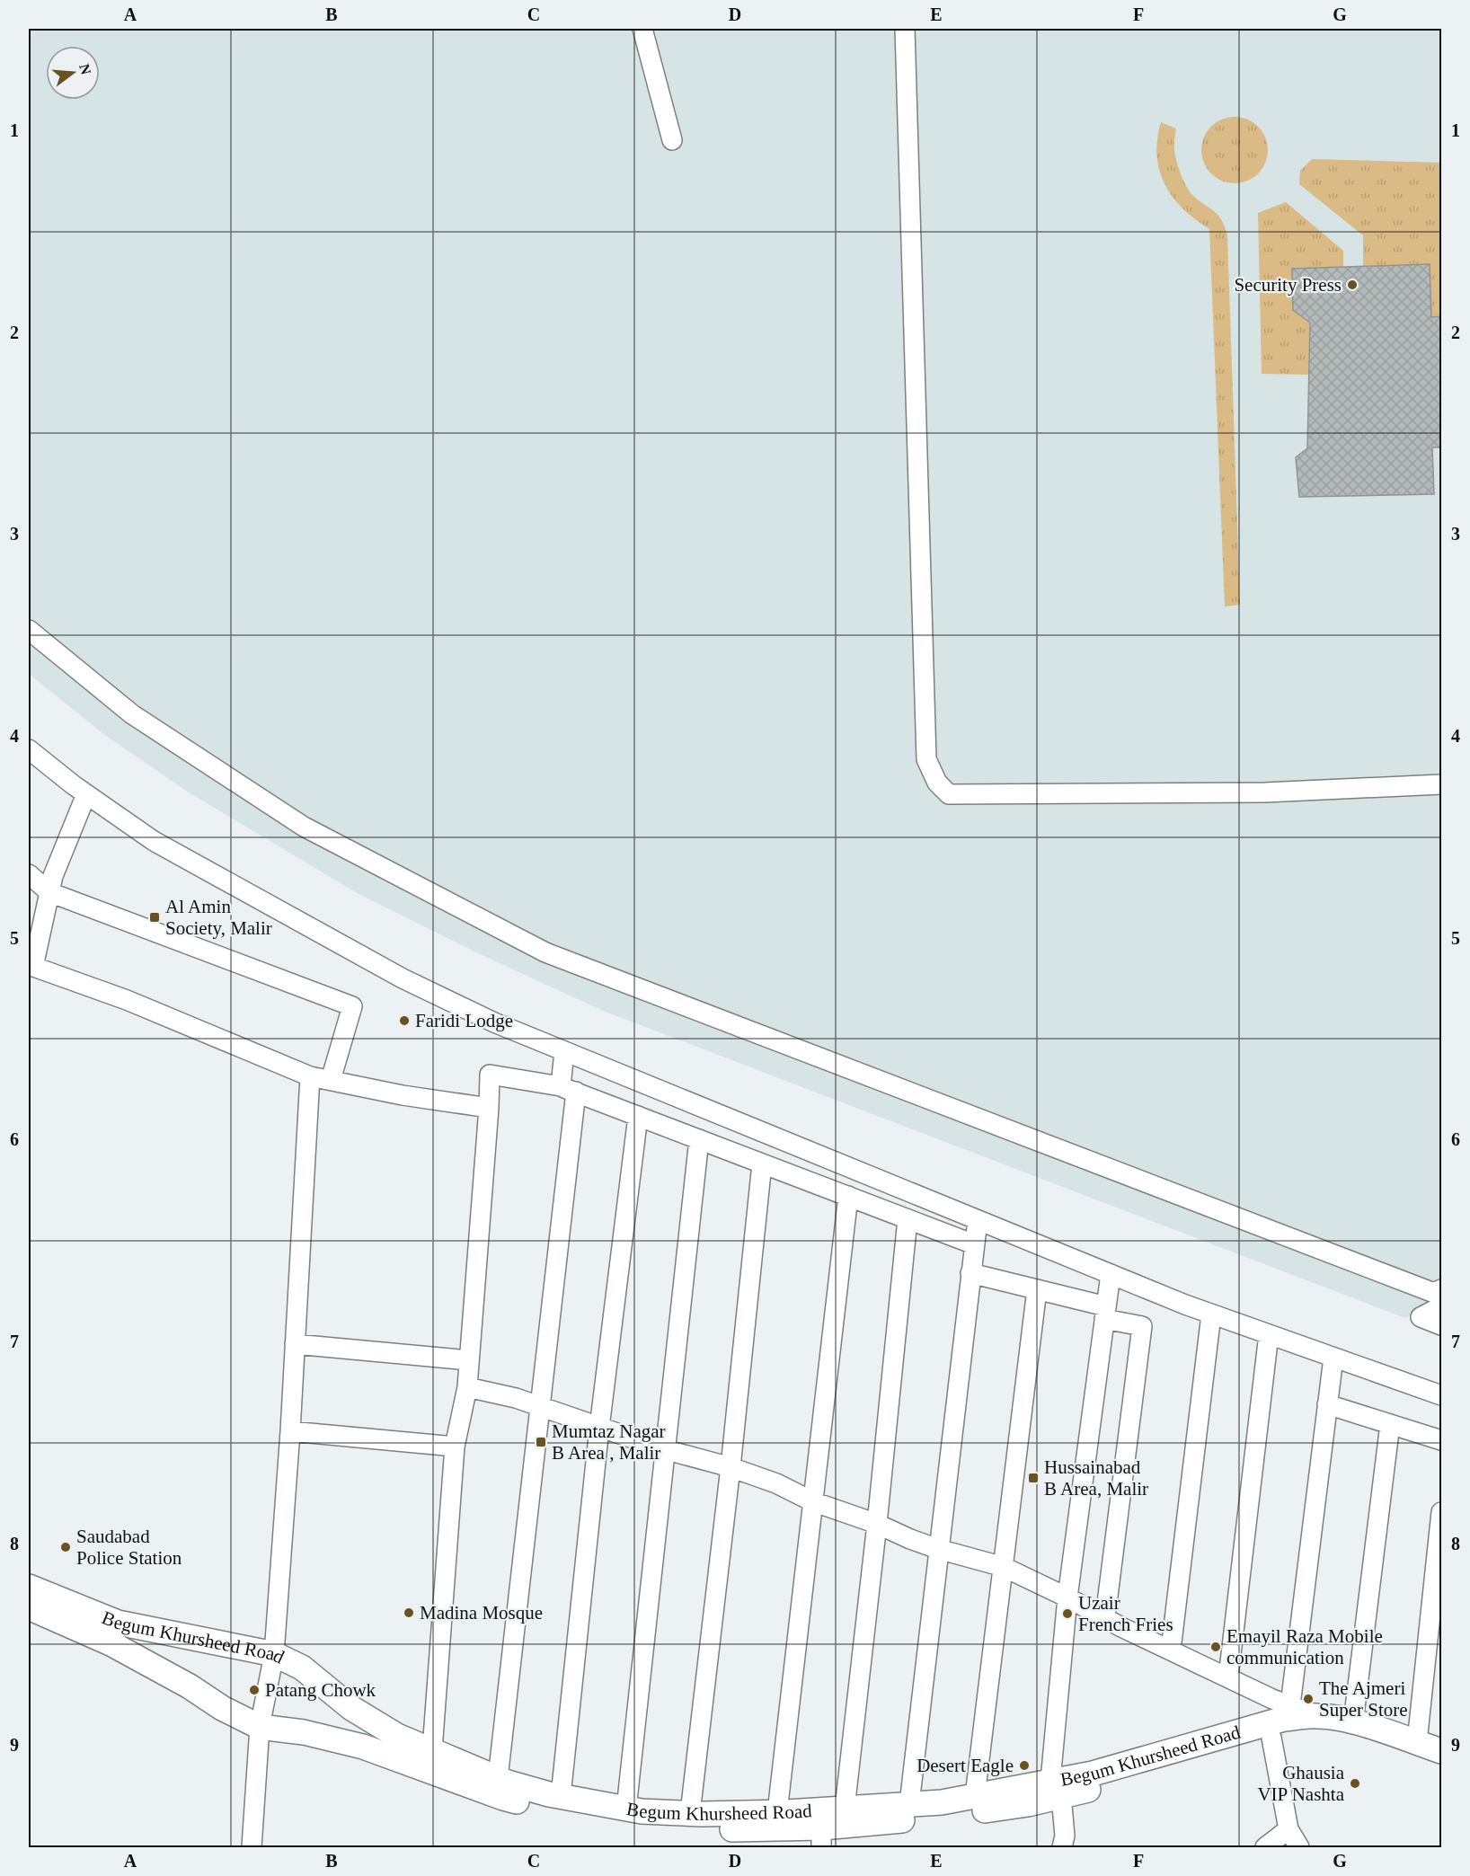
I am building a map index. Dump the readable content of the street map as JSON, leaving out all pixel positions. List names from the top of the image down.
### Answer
{
  "streets": {
    "main road": ["Begum Khursheed Road"]
  },
  "places": {
    "other": [
      "Security Press",
      "Faridi Lodge",
      "Saudabad Police Station",
      "Madina Mosque",
      "Uzair French Fries",
      "Emayil Raza Mobile communication",
      "Patang Chowk",
      "The Ajmeri Super Store",
      "Desert Eagle",
      "Ghausia VIP Nashta"
    ],
    "transit": ["Al Amin Society, Malir", "Mumtaz Nagar B Area , Malir", "Hussainabad B Area, Malir"]
  },
  "north": "right",
  "grid": {
    "columns": [
      "A",
      "B",
      "C",
      "D",
      "E",
      "F",
      "G"
    ],
    "rows": [
      "1",
      "2",
      "3",
      "4",
      "5",
      "6",
      "7",
      "8",
      "9"
    ]
  }
}
